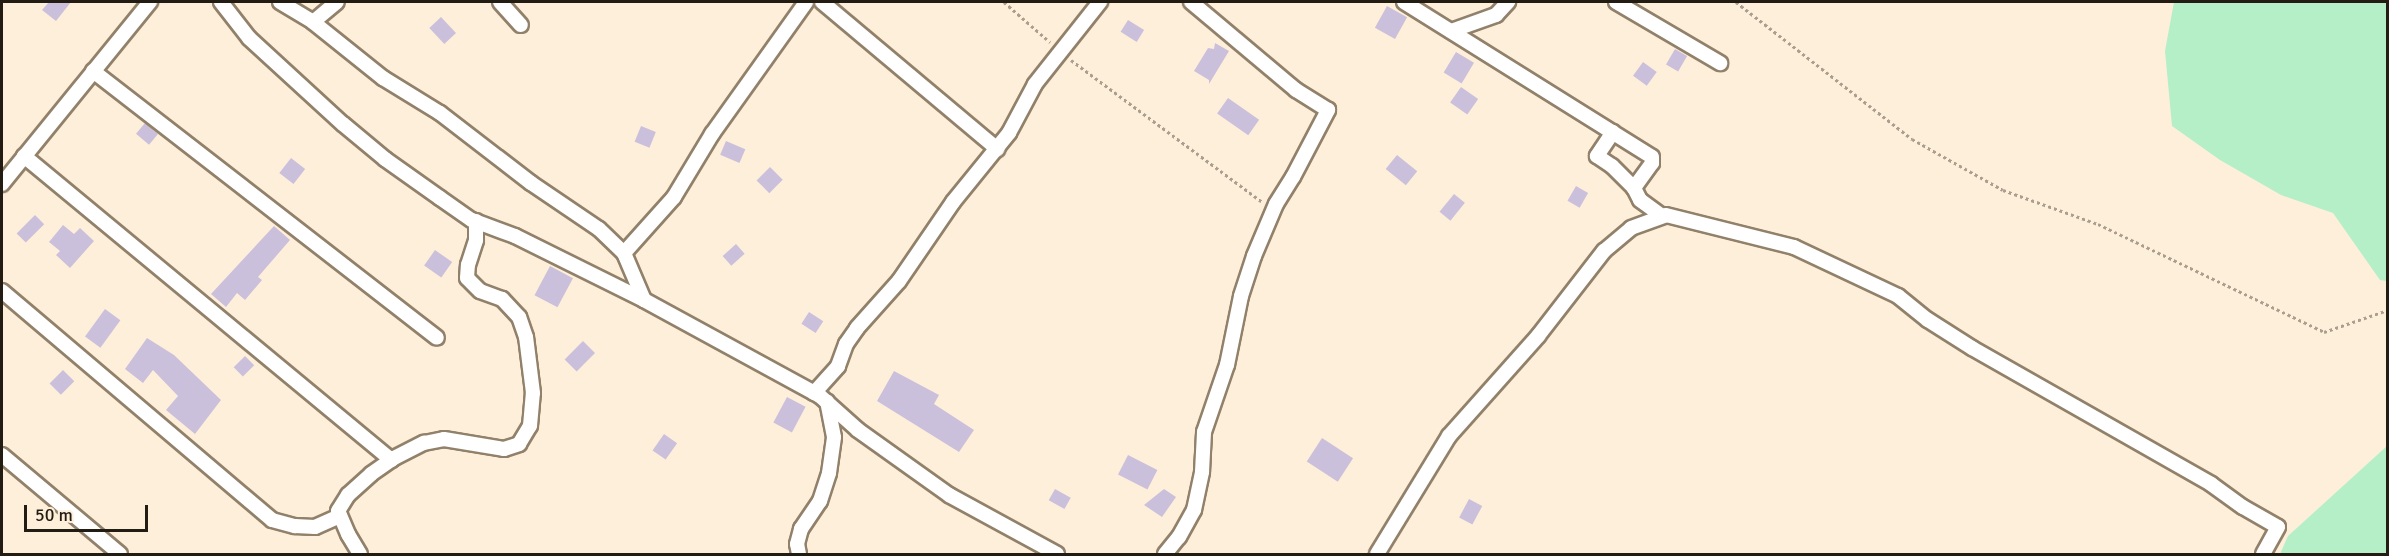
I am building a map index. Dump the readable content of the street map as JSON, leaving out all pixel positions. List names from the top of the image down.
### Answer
{
  "scale_bar": "50 m"
}
